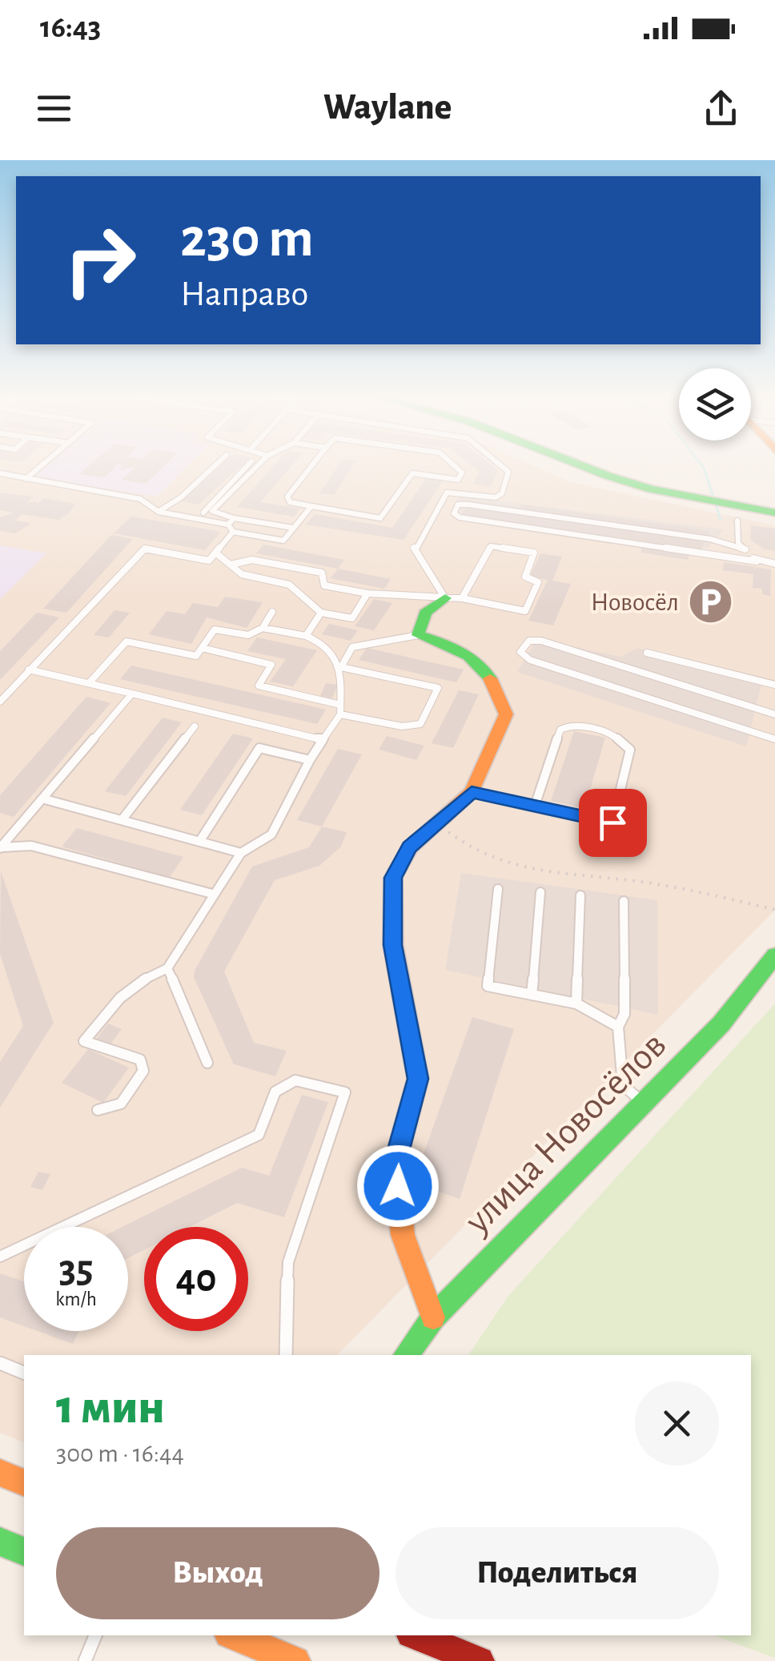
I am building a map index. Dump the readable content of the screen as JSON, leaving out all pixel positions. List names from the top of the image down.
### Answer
{
  "streets": {
    "street": ["улица Новосёлов"]
  },
  "places": {
    "parking": ["Новосёл"]
  },
  "page": {
    "status": "16:43",
    "header": "Waylane",
    "turn": ["230 m", "Направо"],
    "speed": "35 km/h",
    "limit": "40",
    "heading": ["1 мин", "300 m · 16:44"],
    "buttons": ["Выход", "Поделиться"]
  }
}
